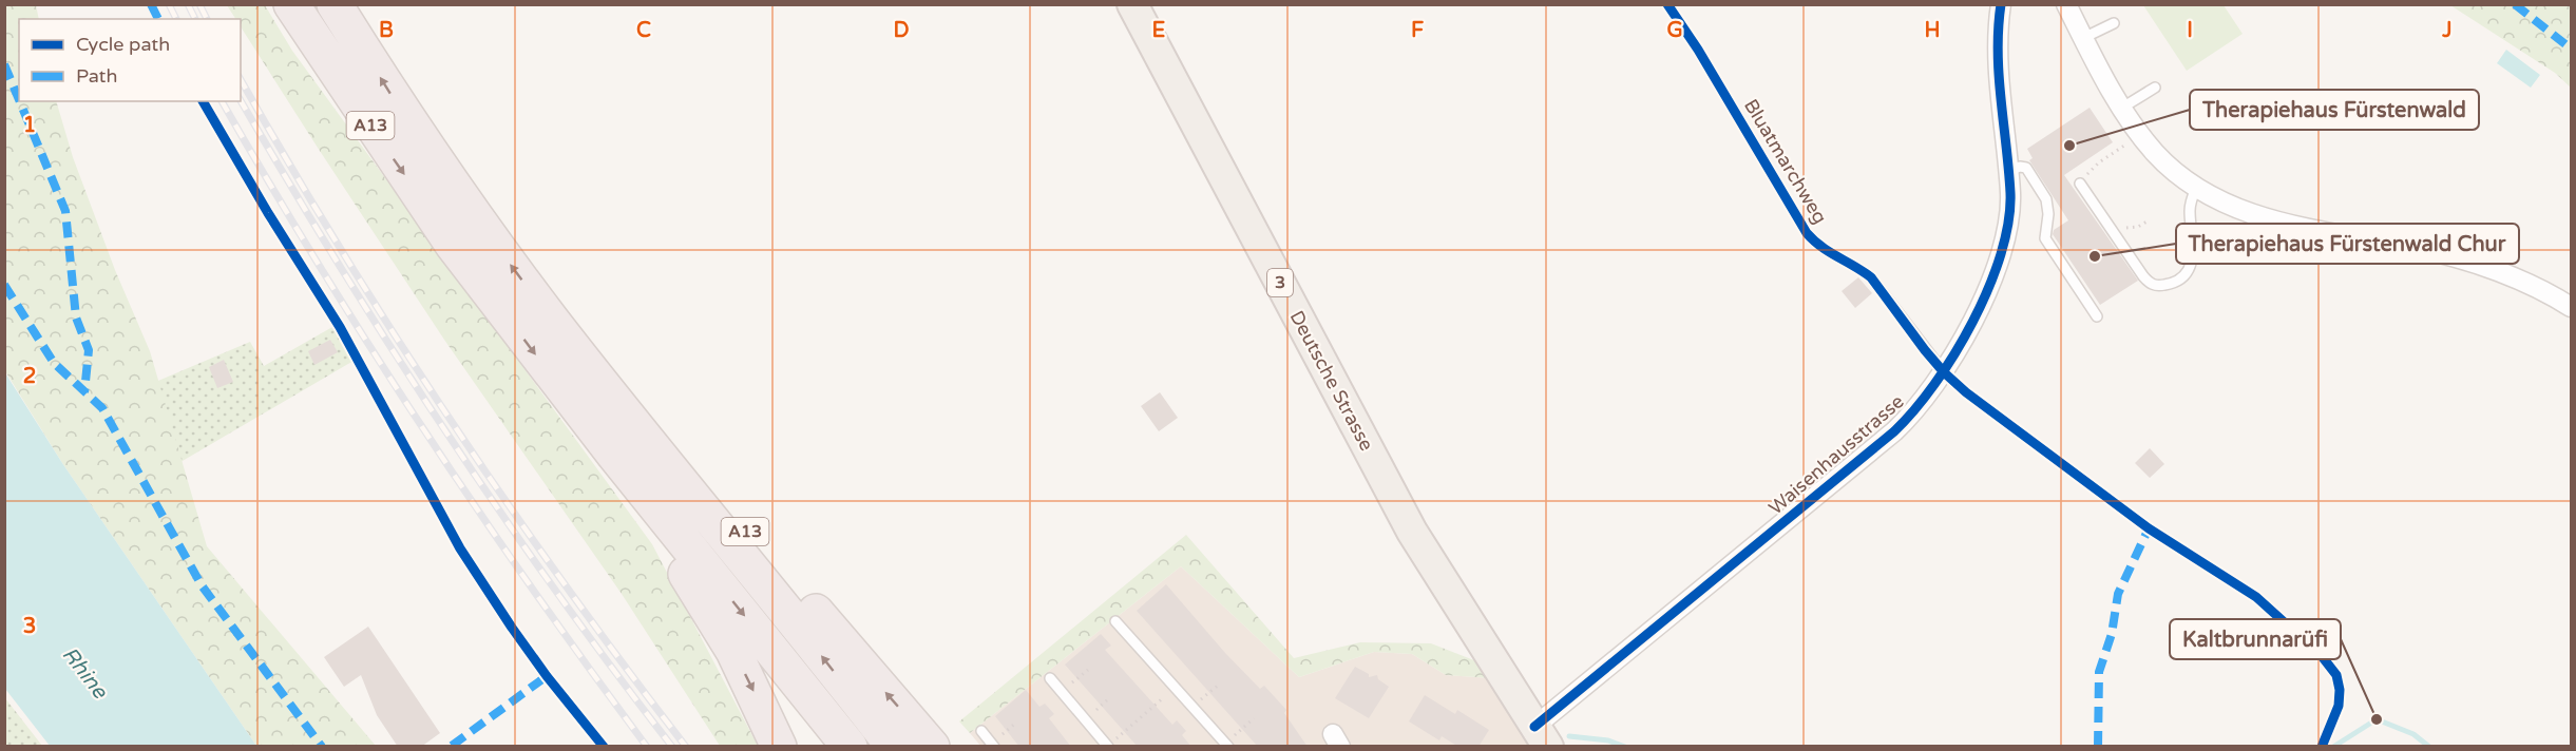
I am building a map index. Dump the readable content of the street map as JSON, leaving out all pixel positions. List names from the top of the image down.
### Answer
{
  "streets": {
    "highway": ["A13"],
    "main road": ["3", "Deutsche Strasse"],
    "street": ["Waisenhausstrasse"],
    "lane": ["Bluatmarchweg"]
  },
  "crossings": [
    ["Bluatmarchweg", "Waisenhausstrasse"],
    ["Deutsche Strasse", "Waisenhausstrasse"]
  ],
  "water": ["Rhine"],
  "places": ["Therapiehaus Fürstenwald", "Therapiehaus Fürstenwald Chur", "Kaltbrunnarüfi"],
  "legend": ["Cycle path", "Path"],
  "grid": {
    "columns": [
      "B",
      "C",
      "D",
      "E",
      "F",
      "G",
      "H",
      "I",
      "J"
    ],
    "rows": ["1", "2", "3"]
  }
}
